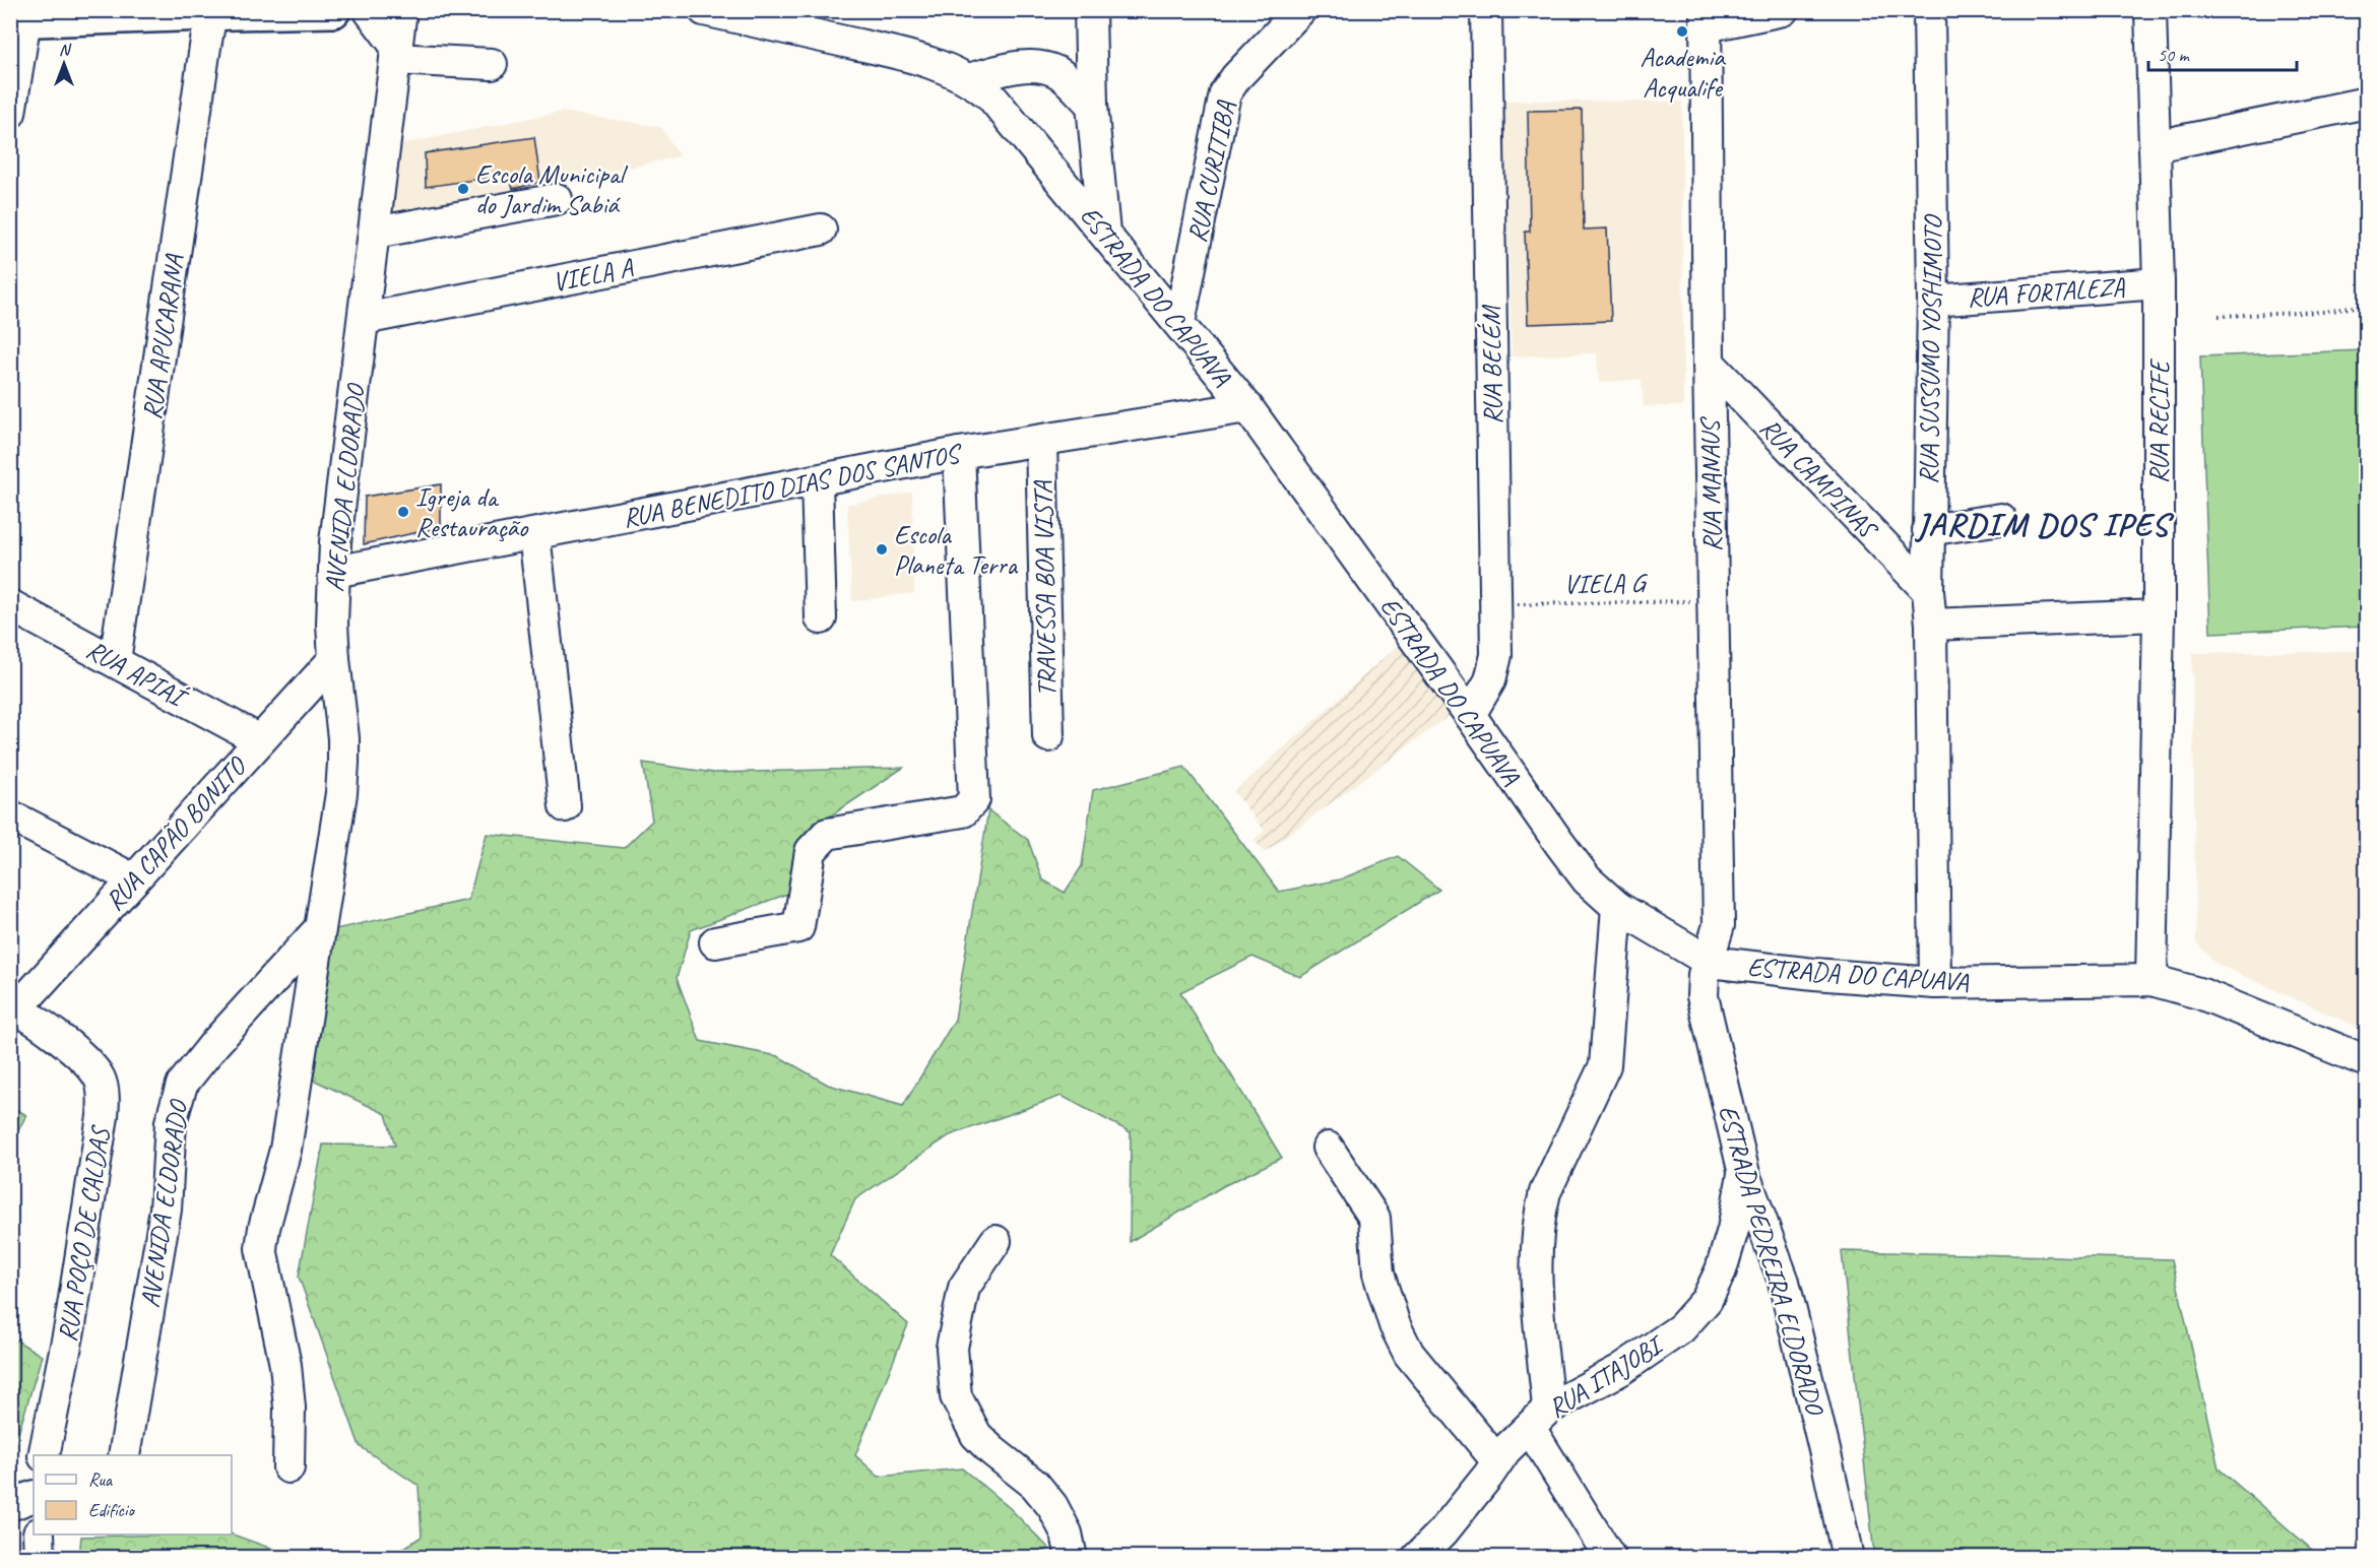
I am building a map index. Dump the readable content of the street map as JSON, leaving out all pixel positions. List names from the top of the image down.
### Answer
{
  "streets": {
    "street": [
      "RUA CURITIBA",
      "VIELA A",
      "RUA FORTALEZA",
      "ESTRADA DO CAPUAVA",
      "RUA APUCARANA",
      "RUA SUSSUMO YOSHIMOTO",
      "RUA BELÉM",
      "RUA RECIFE",
      "RUA CAMPINAS",
      "RUA BENEDITO DIAS DOS SANTOS",
      "RUA MANAUS",
      "AVENIDA ELDORADO",
      "TRAVESSA BOA VISTA",
      "RUA APIAÍ",
      "RUA CAPÃO BONITO",
      "RUA POÇO DE CALDAS",
      "ESTRADA PEDREIRA ELDORADO",
      "RUA ITAJOBI"
    ],
    "path": ["VIELA G"]
  },
  "crossings": [
    ["RUA CURITIBA", "ESTRADA DO CAPUAVA"],
    ["VIELA A", "AVENIDA ELDORADO"],
    ["RUA FORTALEZA", "RUA SUSSUMO YOSHIMOTO"],
    ["RUA FORTALEZA", "RUA RECIFE"],
    ["ESTRADA DO CAPUAVA", "RUA SUSSUMO YOSHIMOTO"],
    ["ESTRADA DO CAPUAVA", "RUA BELÉM"],
    ["ESTRADA DO CAPUAVA", "RUA RECIFE"],
    ["ESTRADA DO CAPUAVA", "RUA BENEDITO DIAS DOS SANTOS"],
    ["ESTRADA DO CAPUAVA", "RUA MANAUS"],
    ["ESTRADA DO CAPUAVA", "ESTRADA PEDREIRA ELDORADO"],
    ["RUA APUCARANA", "RUA APIAÍ"],
    ["RUA SUSSUMO YOSHIMOTO", "RUA CAMPINAS"],
    ["RUA BELÉM", "VIELA G"],
    ["RUA CAMPINAS", "RUA MANAUS"],
    ["RUA BENEDITO DIAS DOS SANTOS", "AVENIDA ELDORADO"],
    ["RUA BENEDITO DIAS DOS SANTOS", "TRAVESSA BOA VISTA"],
    ["RUA MANAUS", "VIELA G"],
    ["RUA MANAUS", "ESTRADA PEDREIRA ELDORADO"],
    ["AVENIDA ELDORADO", "RUA CAPÃO BONITO"],
    ["RUA APIAÍ", "RUA CAPÃO BONITO"],
    ["RUA CAPÃO BONITO", "RUA POÇO DE CALDAS"],
    ["ESTRADA PEDREIRA ELDORADO", "RUA ITAJOBI"]
  ],
  "districts": ["JARDIM DOS IPES"],
  "places": [
    "Academia Acqualife",
    "Escola Municipal do Jardim Sabiá",
    "Igreja da Restauração",
    "Escola Planeta Terra"
  ],
  "legend": ["Rua", "Edifício"],
  "scale_bar": "50 m",
  "north": "top"
}
